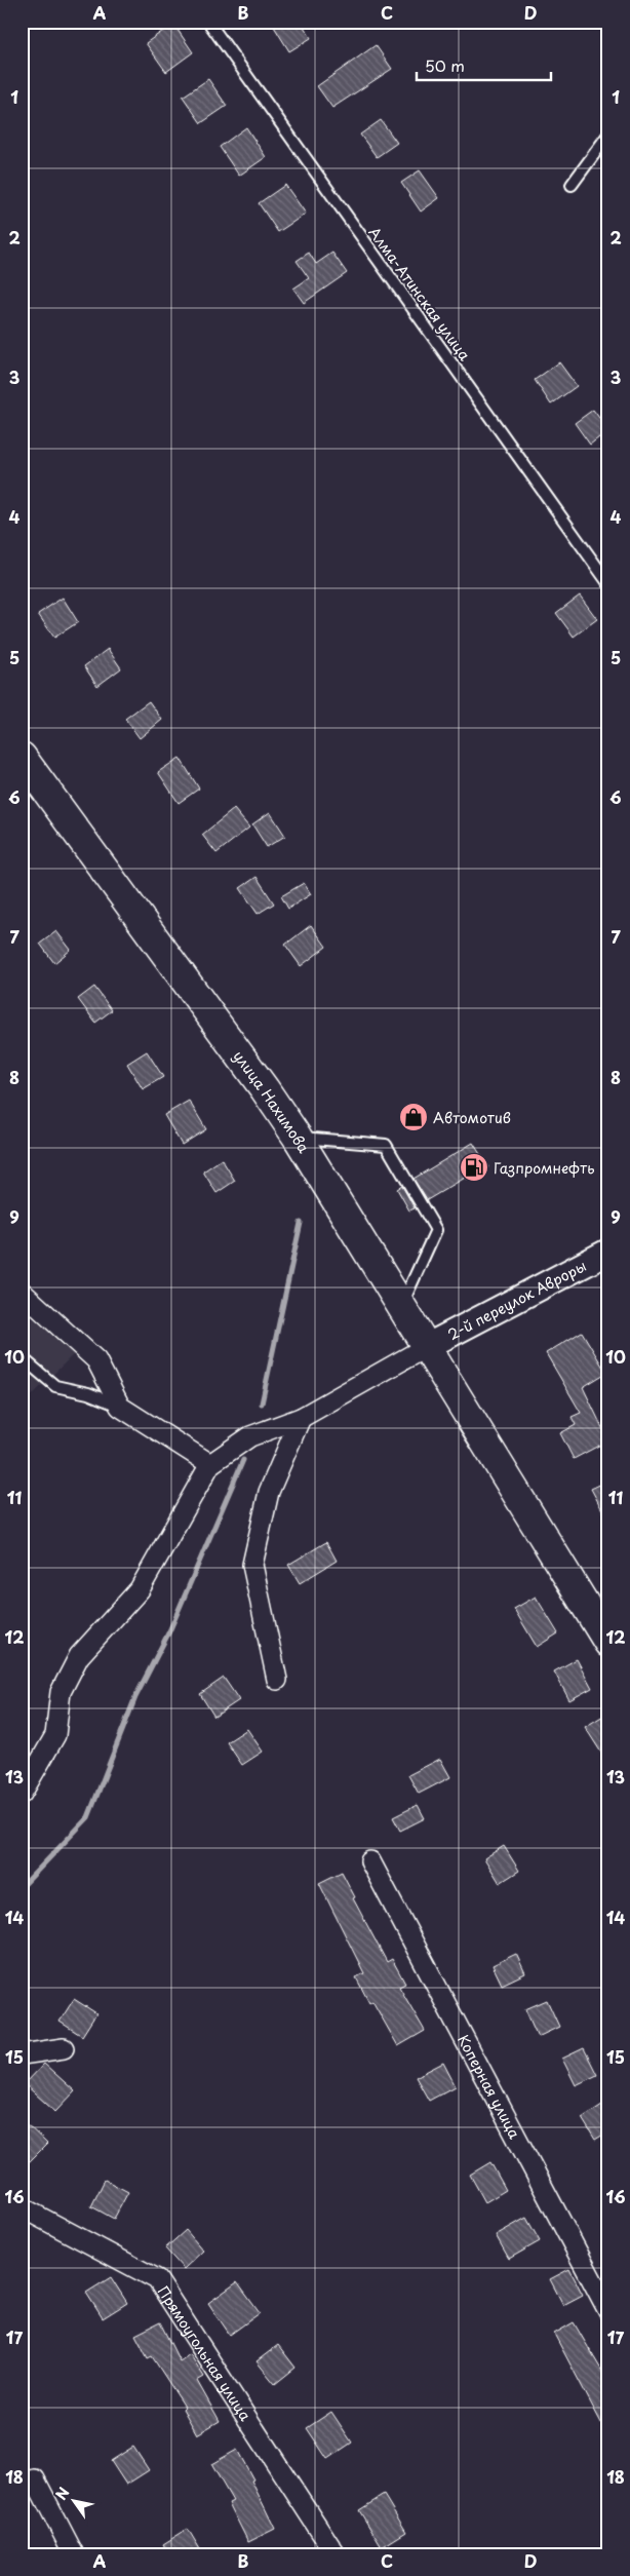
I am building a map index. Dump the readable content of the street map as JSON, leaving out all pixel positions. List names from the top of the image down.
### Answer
{
  "streets": {
    "main road": ["улица Нахимова"],
    "street": ["2-й переулок Авроры", "Коперная улица", "Прямоугольная улица"],
    "lane": ["Алма-Атинская улица"]
  },
  "crossings": [
    ["улица Нахимова", "2-й переулок Авроры"]
  ],
  "places": {
    "shop": ["Автомотив"],
    "fuel station": ["Газпромнефть"]
  },
  "scale_bar": "50 m",
  "north": "top left",
  "grid": {
    "columns": [
      "A",
      "B",
      "C",
      "D"
    ],
    "rows": [
      "1",
      "2",
      "3",
      "4",
      "5",
      "6",
      "7",
      "8",
      "9",
      "10",
      "11",
      "12",
      "13",
      "14",
      "15",
      "16",
      "17",
      "18"
    ]
  }
}
